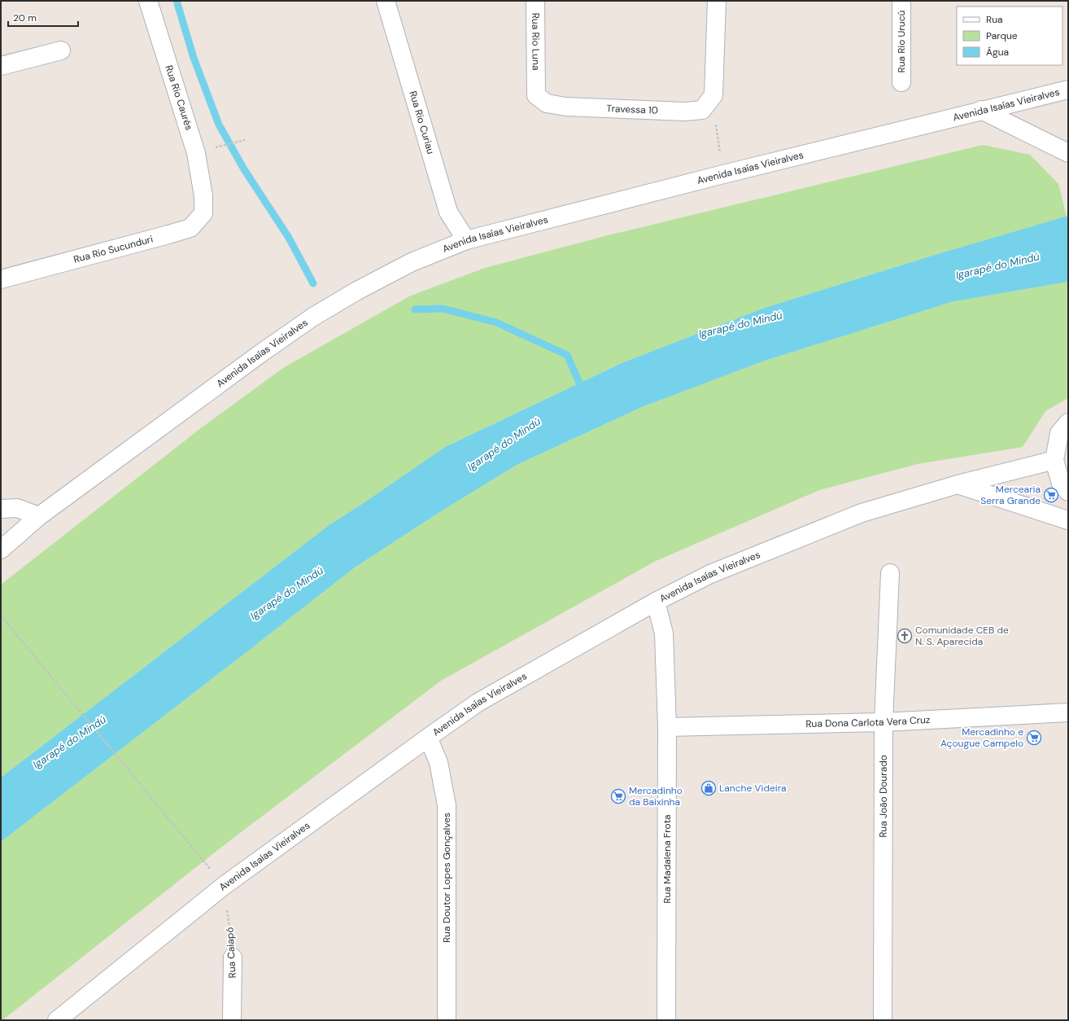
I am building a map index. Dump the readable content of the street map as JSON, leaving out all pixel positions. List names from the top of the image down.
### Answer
{
  "streets": {
    "street": [
      "Rua Rio Luna",
      "Rua Rio Urucú",
      "Rua Rio Caurés",
      "Avenida Isaías Vieiralves",
      "Travessa 10",
      "Rua Rio Curiau",
      "Rua Rio Sucunduri",
      "Rua Dona Carlota Vera Cruz",
      "Rua João Dourado",
      "Rua Madalena Frota",
      "Rua Doutor Lopes Gonçalves",
      "Rua Caiapó"
    ]
  },
  "crossings": [
    ["Rua Rio Luna", "Travessa 10"],
    ["Rua Rio Caurés", "Rua Rio Sucunduri"],
    ["Avenida Isaías Vieiralves", "Rua Rio Curiau"],
    ["Avenida Isaías Vieiralves", "Rua Madalena Frota"],
    ["Avenida Isaías Vieiralves", "Rua Doutor Lopes Gonçalves"],
    ["Avenida Isaías Vieiralves", "Rua Caiapó"],
    ["Rua Dona Carlota Vera Cruz", "Rua João Dourado"],
    ["Rua Dona Carlota Vera Cruz", "Rua Madalena Frota"]
  ],
  "water": ["Igarapé do Mindú"],
  "places": {
    "supermarket": ["Mercearia Serra Grande", "Mercadinho e Açougue Campelo", "Mercadinho da Baixinha"],
    "church": ["Comunidade CEB de N. S. Aparecida"],
    "shop": ["Lanche Videira"]
  },
  "legend": ["Rua", "Parque", "Água"],
  "scale_bar": "20 m"
}
